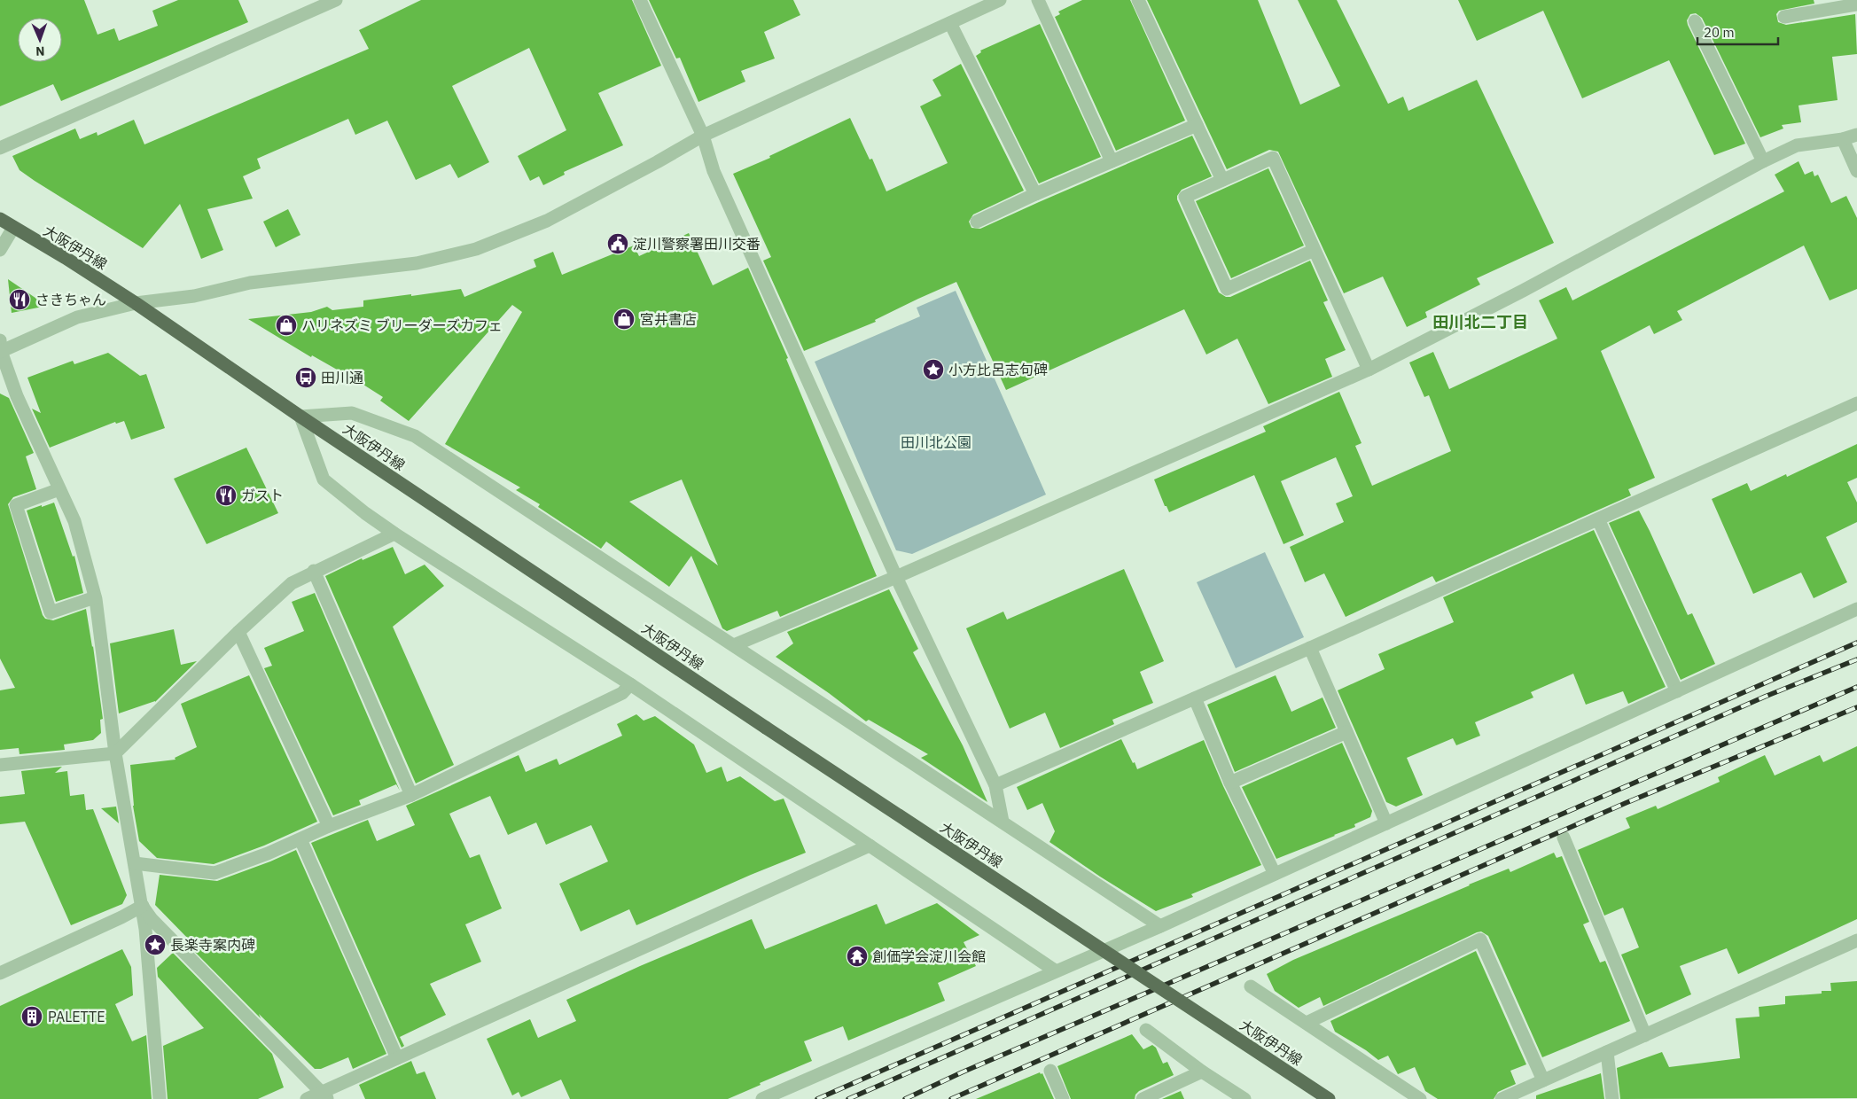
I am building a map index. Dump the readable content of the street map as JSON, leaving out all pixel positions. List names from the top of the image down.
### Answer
{
  "streets": {
    "main road": ["大阪伊丹線"]
  },
  "districts": ["田川北二丁目"],
  "parks": ["田川北公園"],
  "places": {
    "public building": ["淀川警察署田川交番"],
    "restaurant": ["さきちゃん", "ガスト"],
    "shop": ["宮井書店", "ハリネズミ ブリーダーズカフェ"],
    "place": ["小方比呂志句碑", "長楽寺案内碑"],
    "bus stop": ["田川通"],
    "temple": ["創価学会淀川会館"],
    "building": ["PALETTE"]
  },
  "scale_bar": "20 m",
  "north": "bottom"
}
